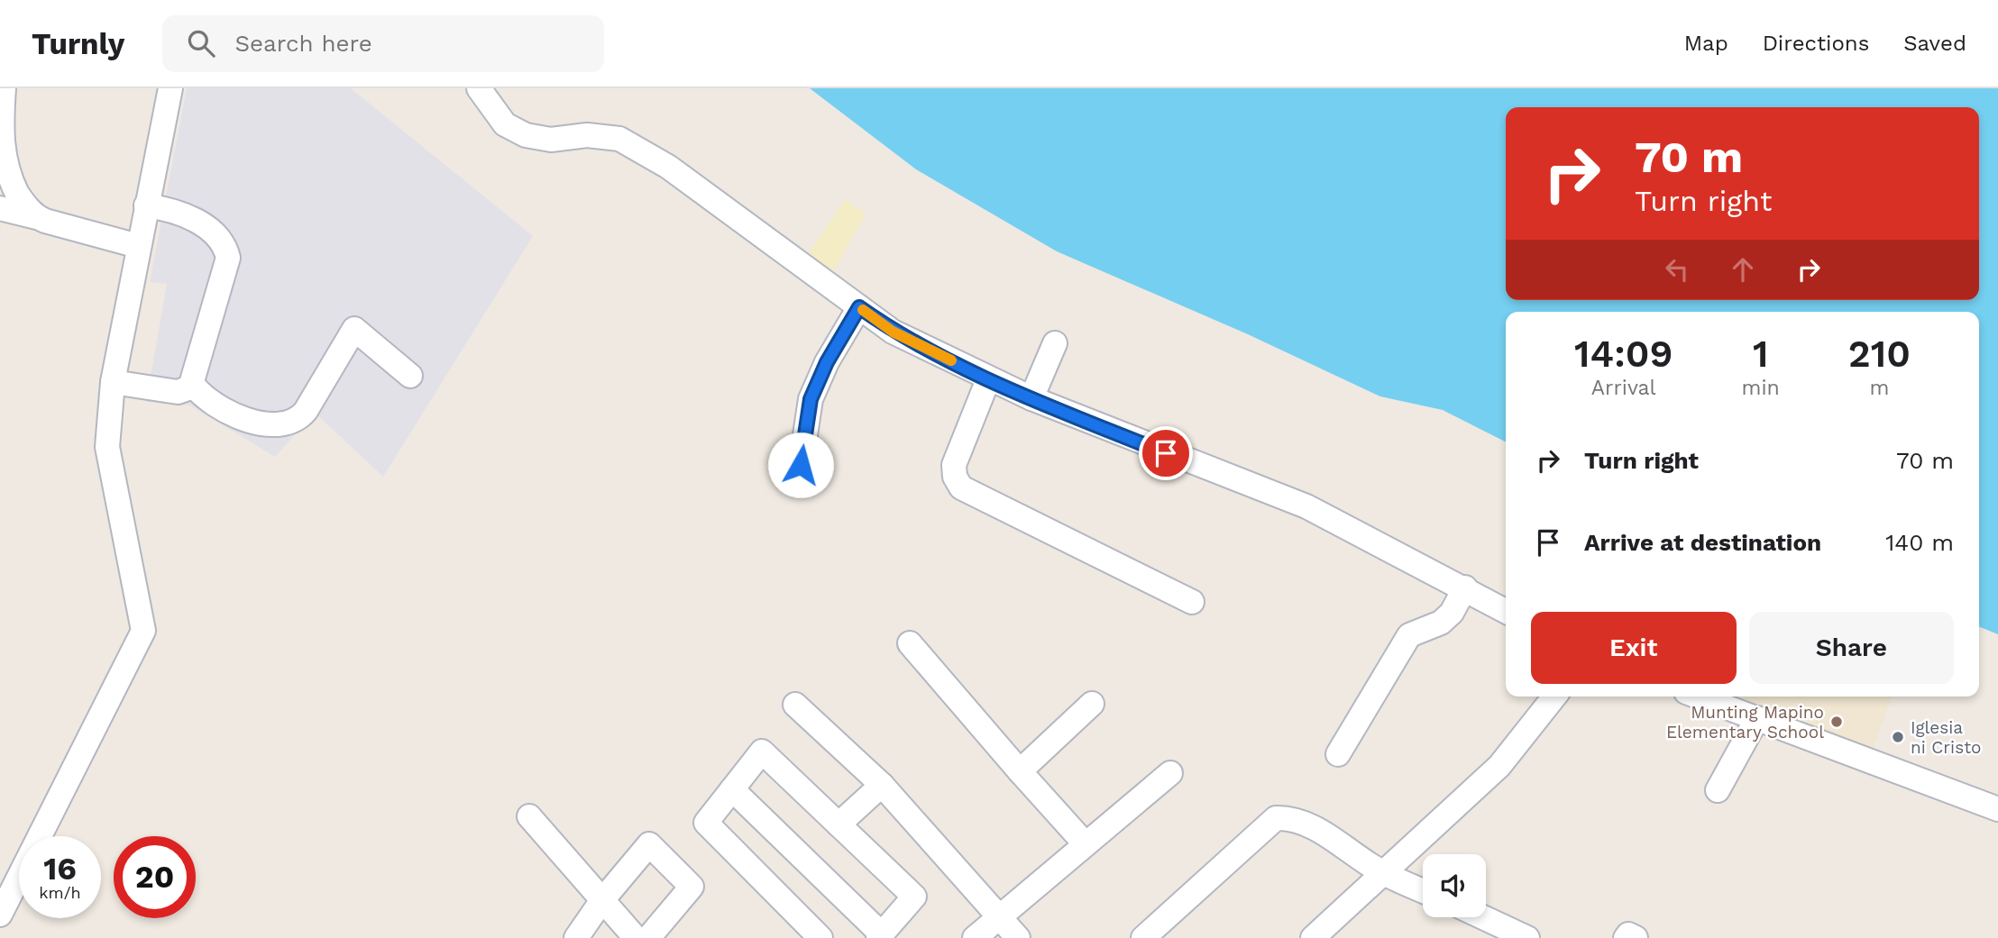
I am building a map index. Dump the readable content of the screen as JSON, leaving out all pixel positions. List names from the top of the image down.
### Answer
{
  "places": ["Munting Mapino Elementary School", "Iglesia ni Cristo"],
  "page": {
    "header": "Turnly",
    "search": "Search here",
    "nav": ["Map", "Directions", "Saved"],
    "turn": ["70 m", "Turn right"],
    "eta": [
      "14:09",
      "Arrival",
      "1",
      "min",
      "210",
      "m"
    ],
    "list": [
      {
        "name": "Turn right",
        "value": "70 m"
      },
      {
        "name": "Arrive at destination",
        "value": "140 m"
      }
    ],
    "buttons": ["Exit", "Share"],
    "speed": "16 km/h",
    "limit": "20"
  }
}
